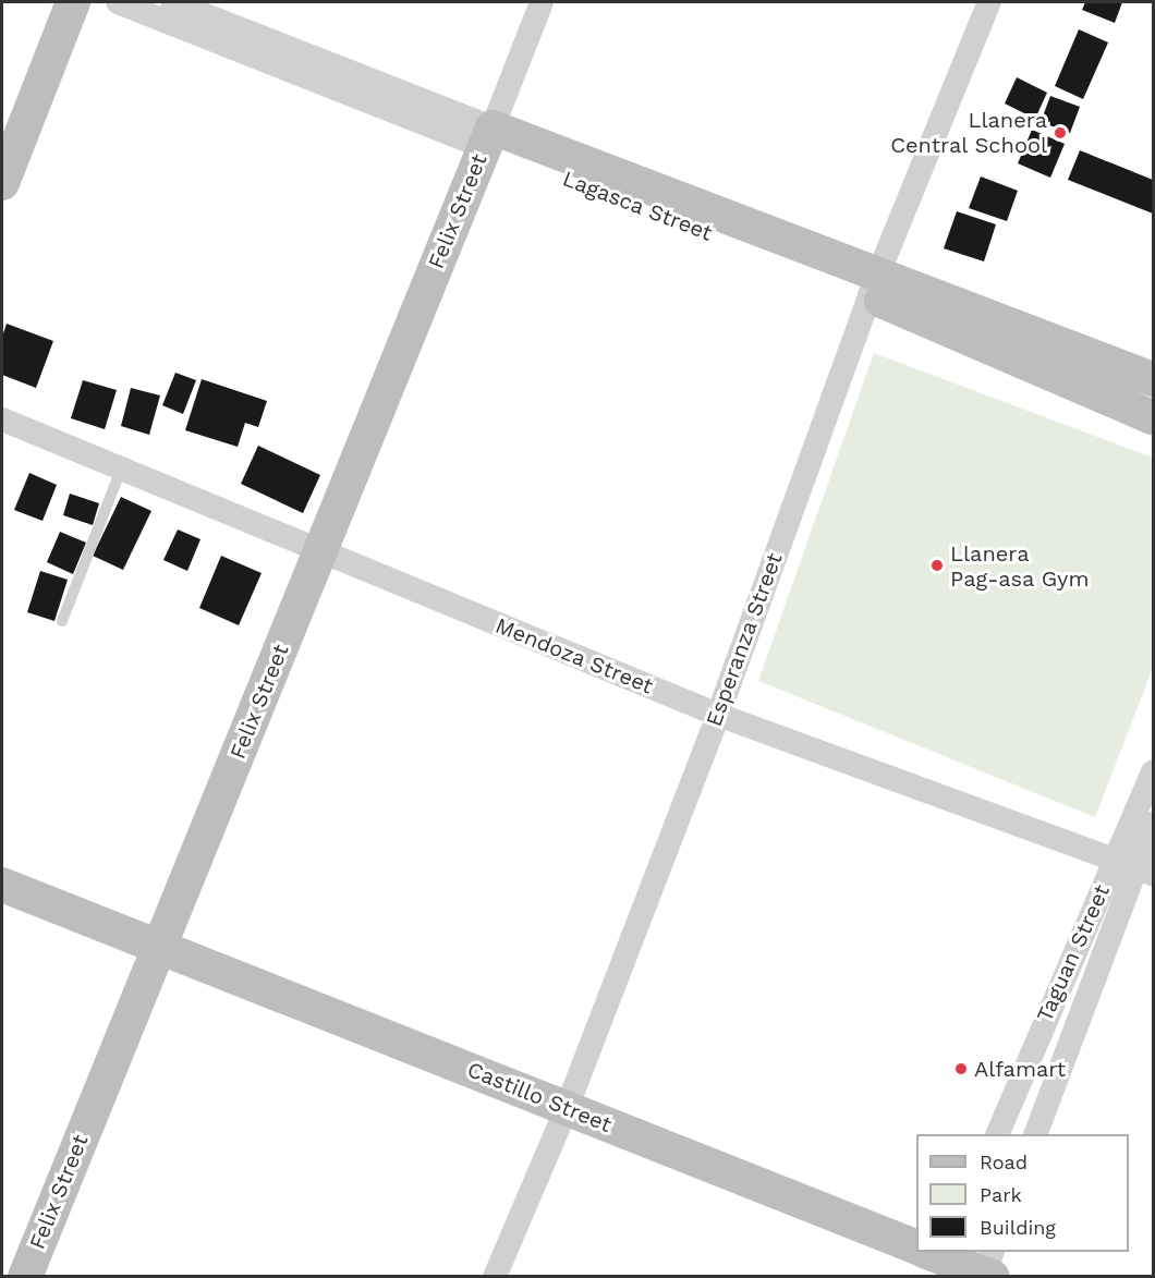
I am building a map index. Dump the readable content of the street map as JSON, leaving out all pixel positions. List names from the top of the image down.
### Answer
{
  "streets": {
    "main road": ["Lagasca Street", "Felix Street", "Castillo Street"],
    "street": ["Esperanza Street", "Mendoza Street", "Taguan Street"]
  },
  "crossings": [
    ["Lagasca Street", "Felix Street"],
    ["Lagasca Street", "Esperanza Street"],
    ["Felix Street", "Mendoza Street"],
    ["Felix Street", "Castillo Street"],
    ["Esperanza Street", "Mendoza Street"],
    ["Esperanza Street", "Castillo Street"],
    ["Mendoza Street", "Taguan Street"]
  ],
  "places": ["Llanera Central School", "Llanera Pag-asa Gym", "Alfamart"],
  "legend": ["Road", "Park", "Building"]
}
